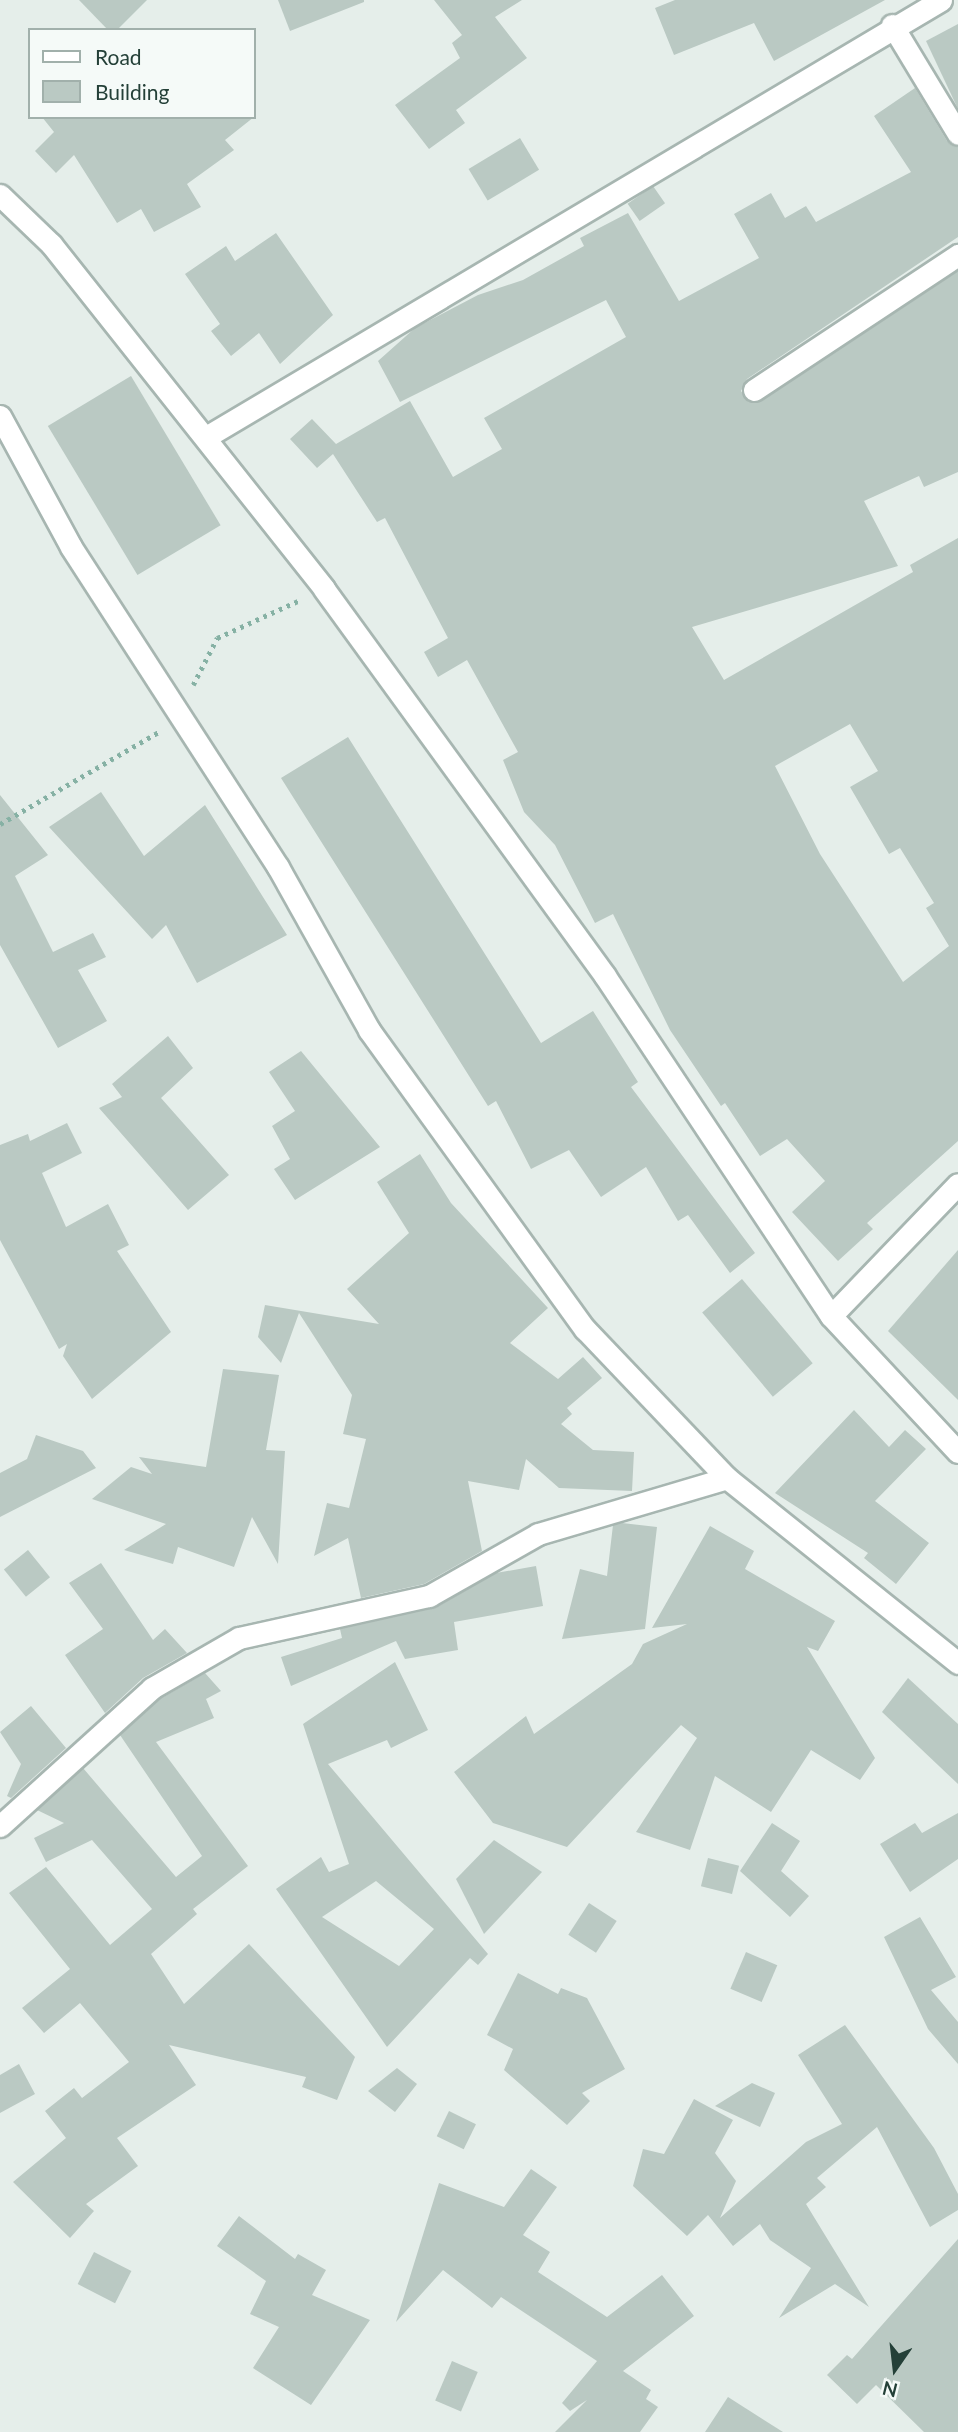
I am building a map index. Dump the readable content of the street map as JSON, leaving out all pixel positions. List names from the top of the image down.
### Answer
{
  "legend": ["Road", "Building"],
  "north": "bottom"
}
